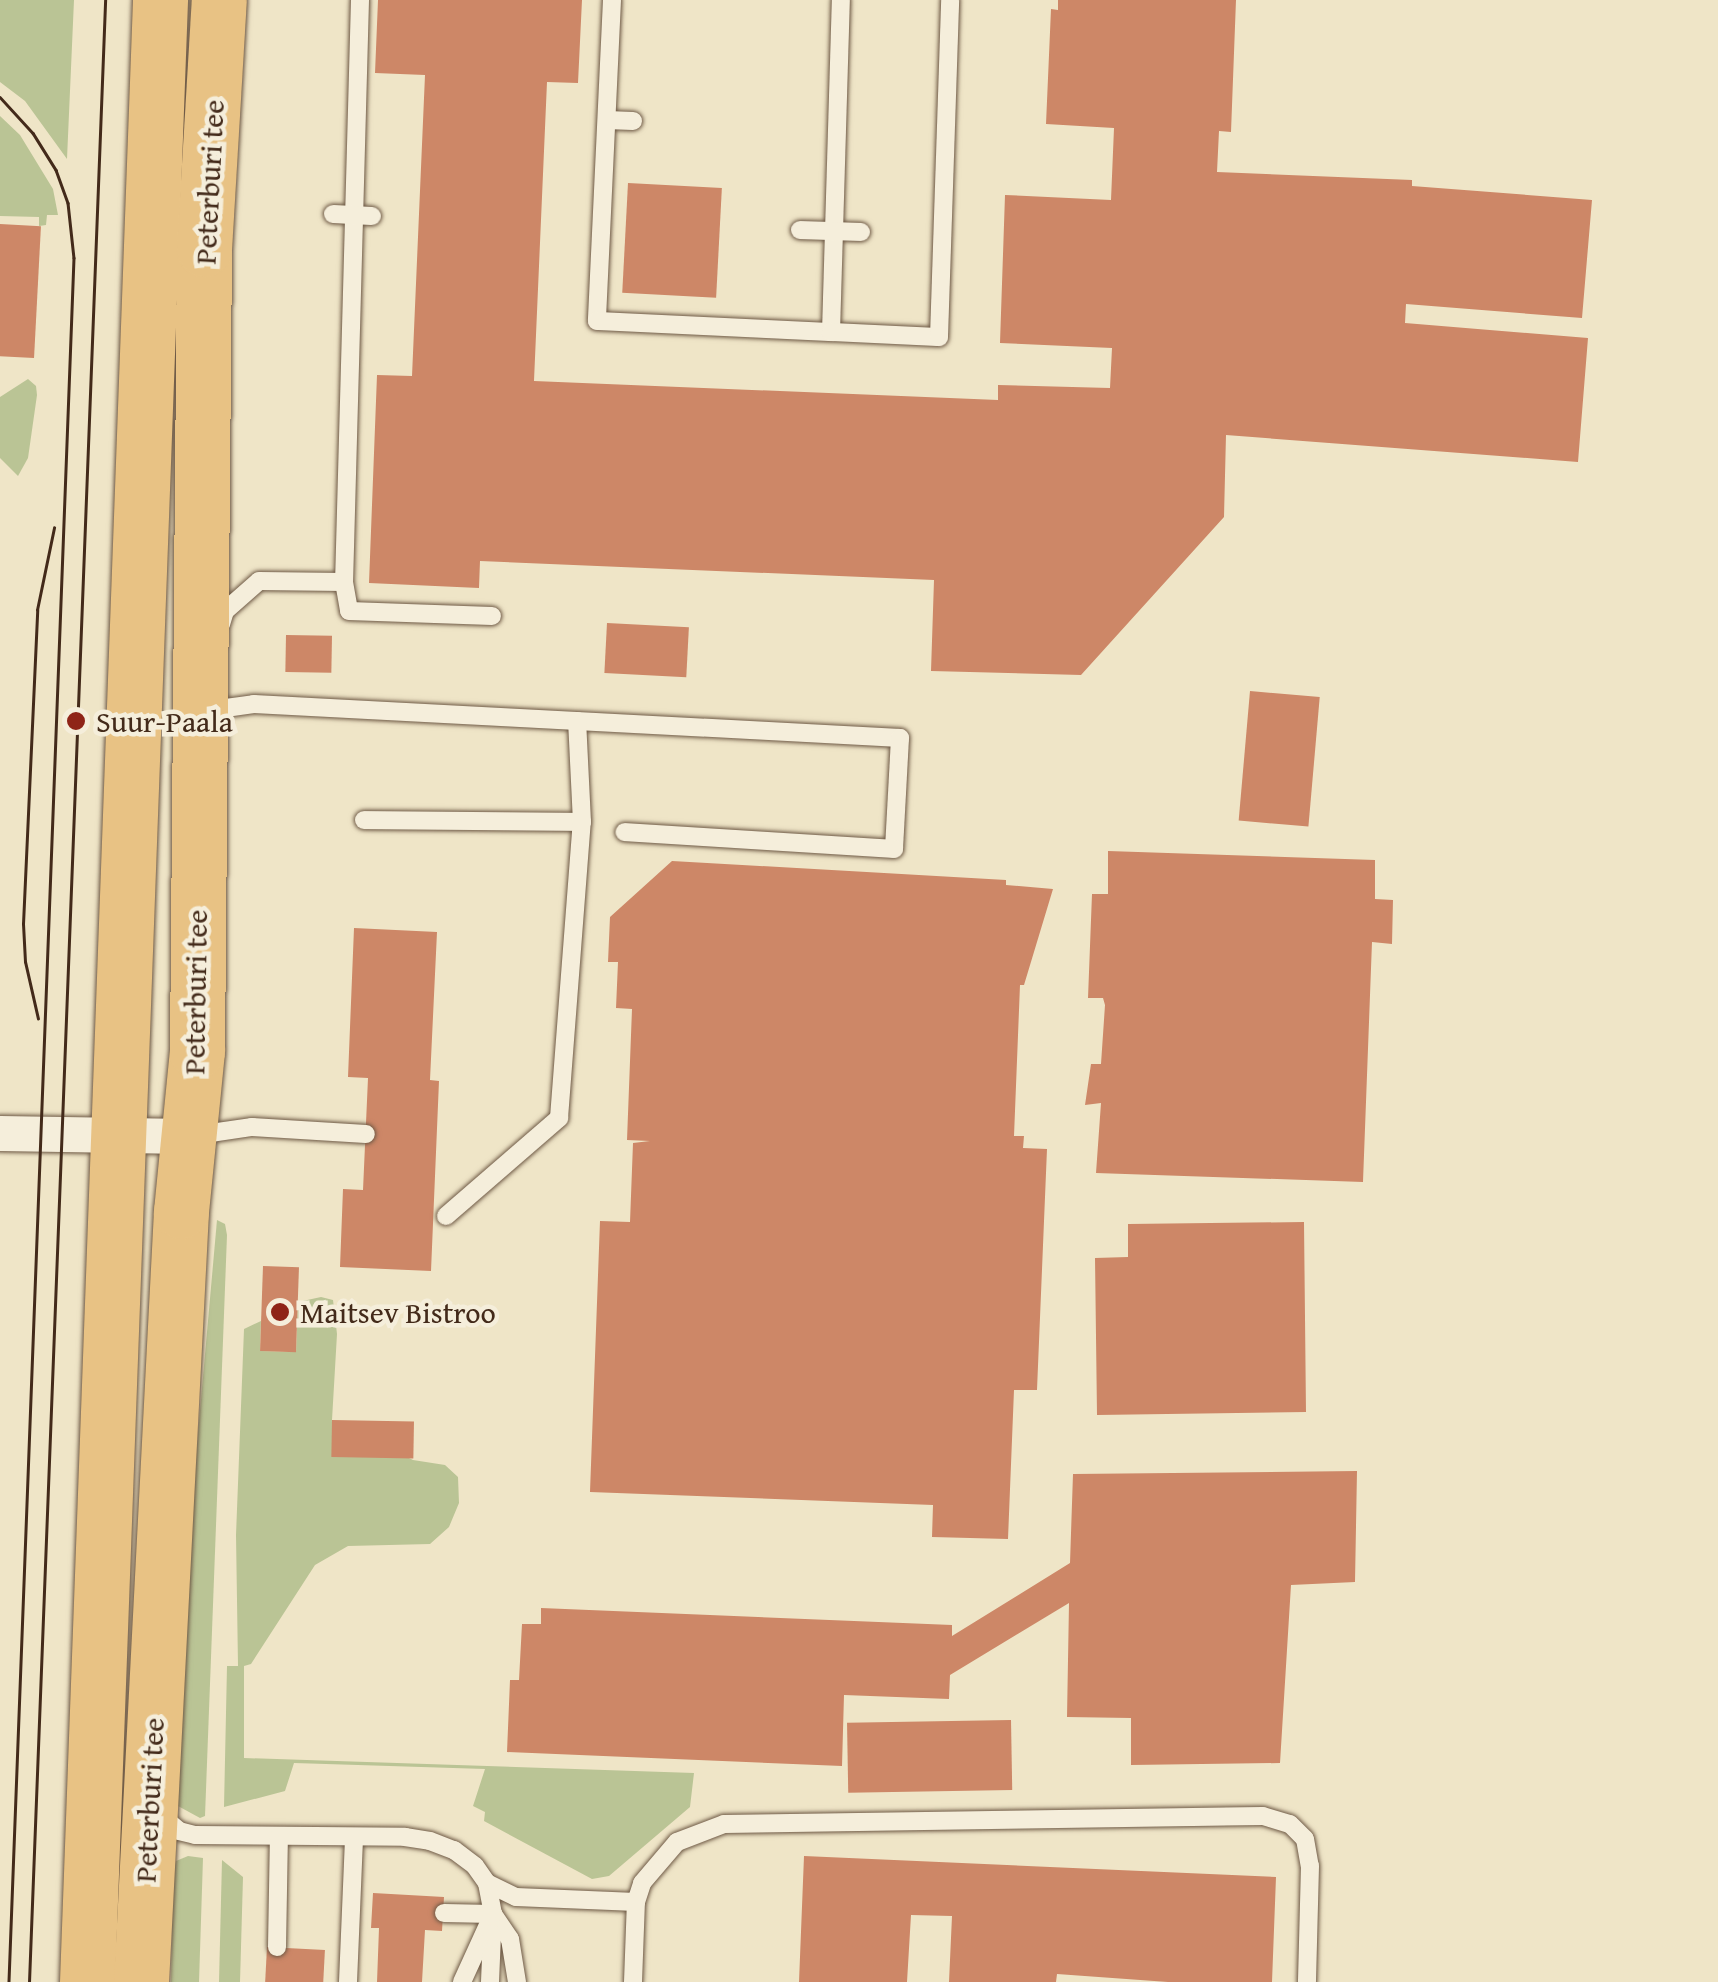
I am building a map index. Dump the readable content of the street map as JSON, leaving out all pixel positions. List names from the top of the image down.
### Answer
{
  "streets": {
    "highway": ["Peterburi tee"]
  },
  "places": ["Suur-Paala", "Maitsev Bistroo"]
}
